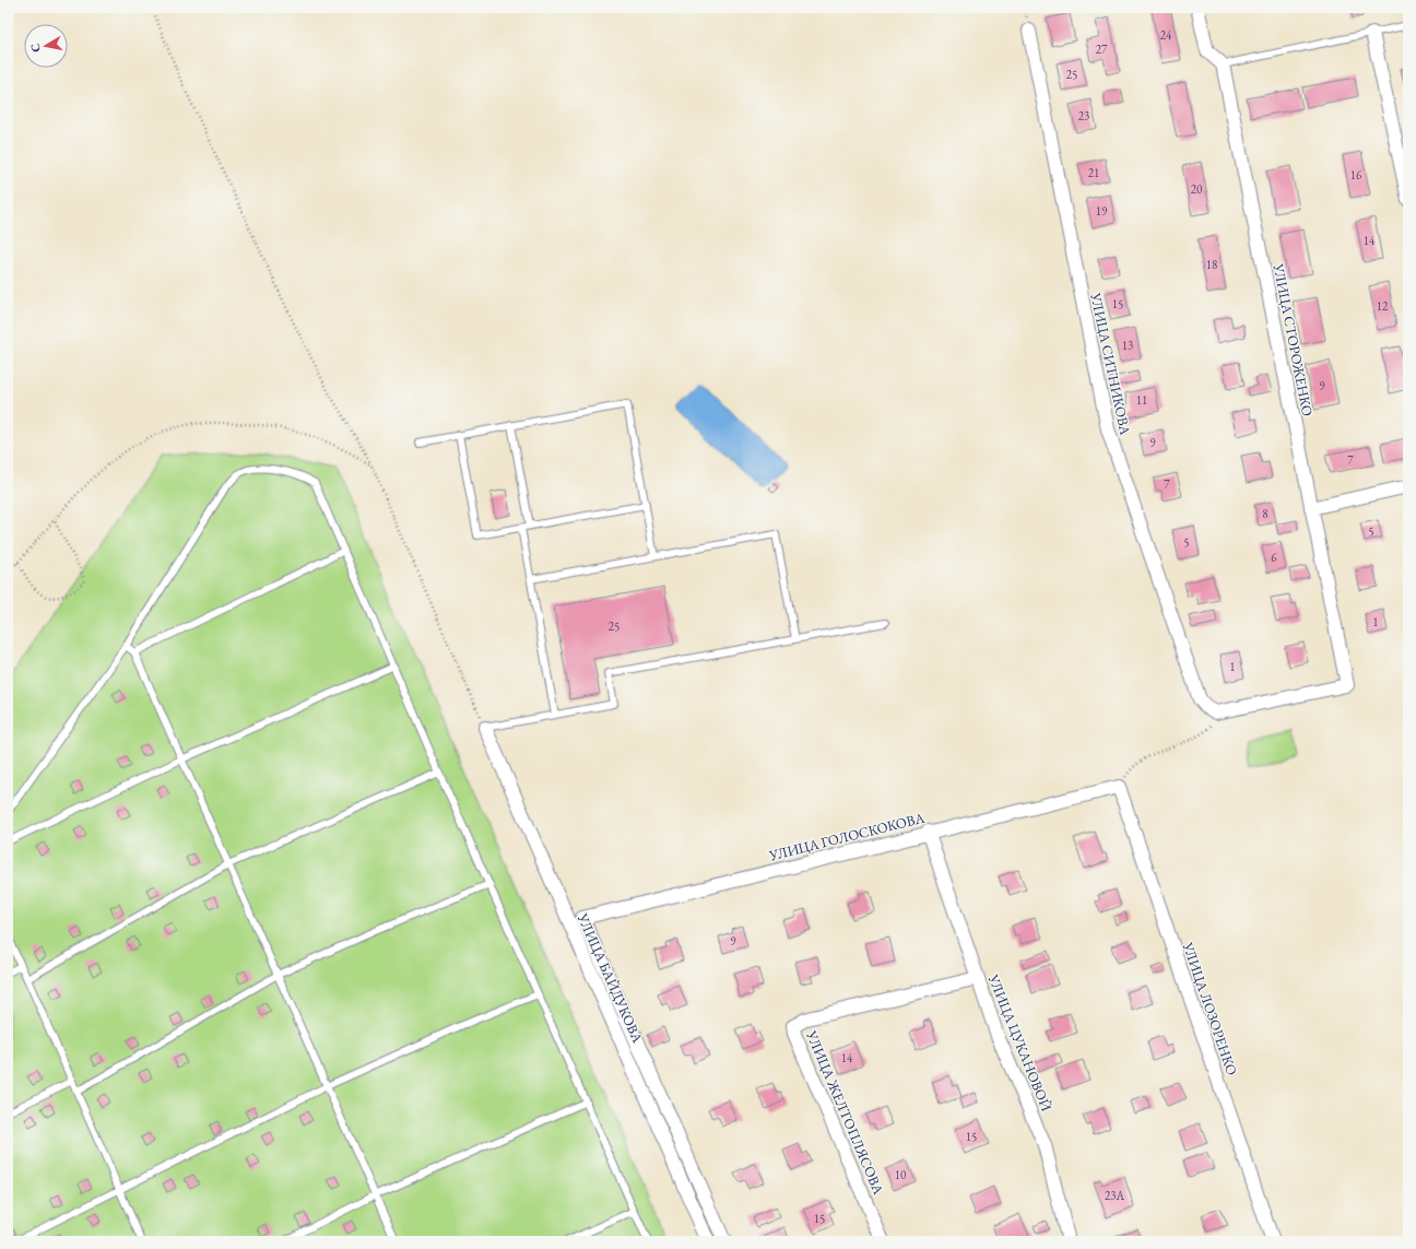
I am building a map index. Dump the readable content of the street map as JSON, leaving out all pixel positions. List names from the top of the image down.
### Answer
{
  "streets": {
    "street": [
      "УЛИЦА СТОРОЖЕНКО",
      "УЛИЦА СИТНИКОВА",
      "УЛИЦА ГОЛОСКОКОВА",
      "УЛИЦА БАЙДУКОВА",
      "УЛИЦА ЛОЗОРЕНКО",
      "УЛИЦА ЦУКАНОВОЙ",
      "УЛИЦА ЖЕЛТОПЛЯСОВА"
    ]
  },
  "crossings": [
    ["УЛИЦА СТОРОЖЕНКО", "УЛИЦА СИТНИКОВА"],
    ["УЛИЦА ГОЛОСКОКОВА", "УЛИЦА БАЙДУКОВА"],
    ["УЛИЦА ГОЛОСКОКОВА", "УЛИЦА ЛОЗОРЕНКО"],
    ["УЛИЦА ГОЛОСКОКОВА", "УЛИЦА ЦУКАНОВОЙ"],
    ["УЛИЦА ЦУКАНОВОЙ", "УЛИЦА ЖЕЛТОПЛЯСОВА"]
  ],
  "house_numbers": [
    "24",
    "27",
    "25",
    "23",
    "21",
    "16",
    "20",
    "19",
    "14",
    "18",
    "15",
    "12",
    "13",
    "9",
    "11",
    "9",
    "7",
    "7",
    "8",
    "5",
    "5",
    "6",
    "1",
    "25",
    "1",
    "9",
    "14",
    "15",
    "10",
    "23А",
    "15"
  ],
  "north": "left"
}
